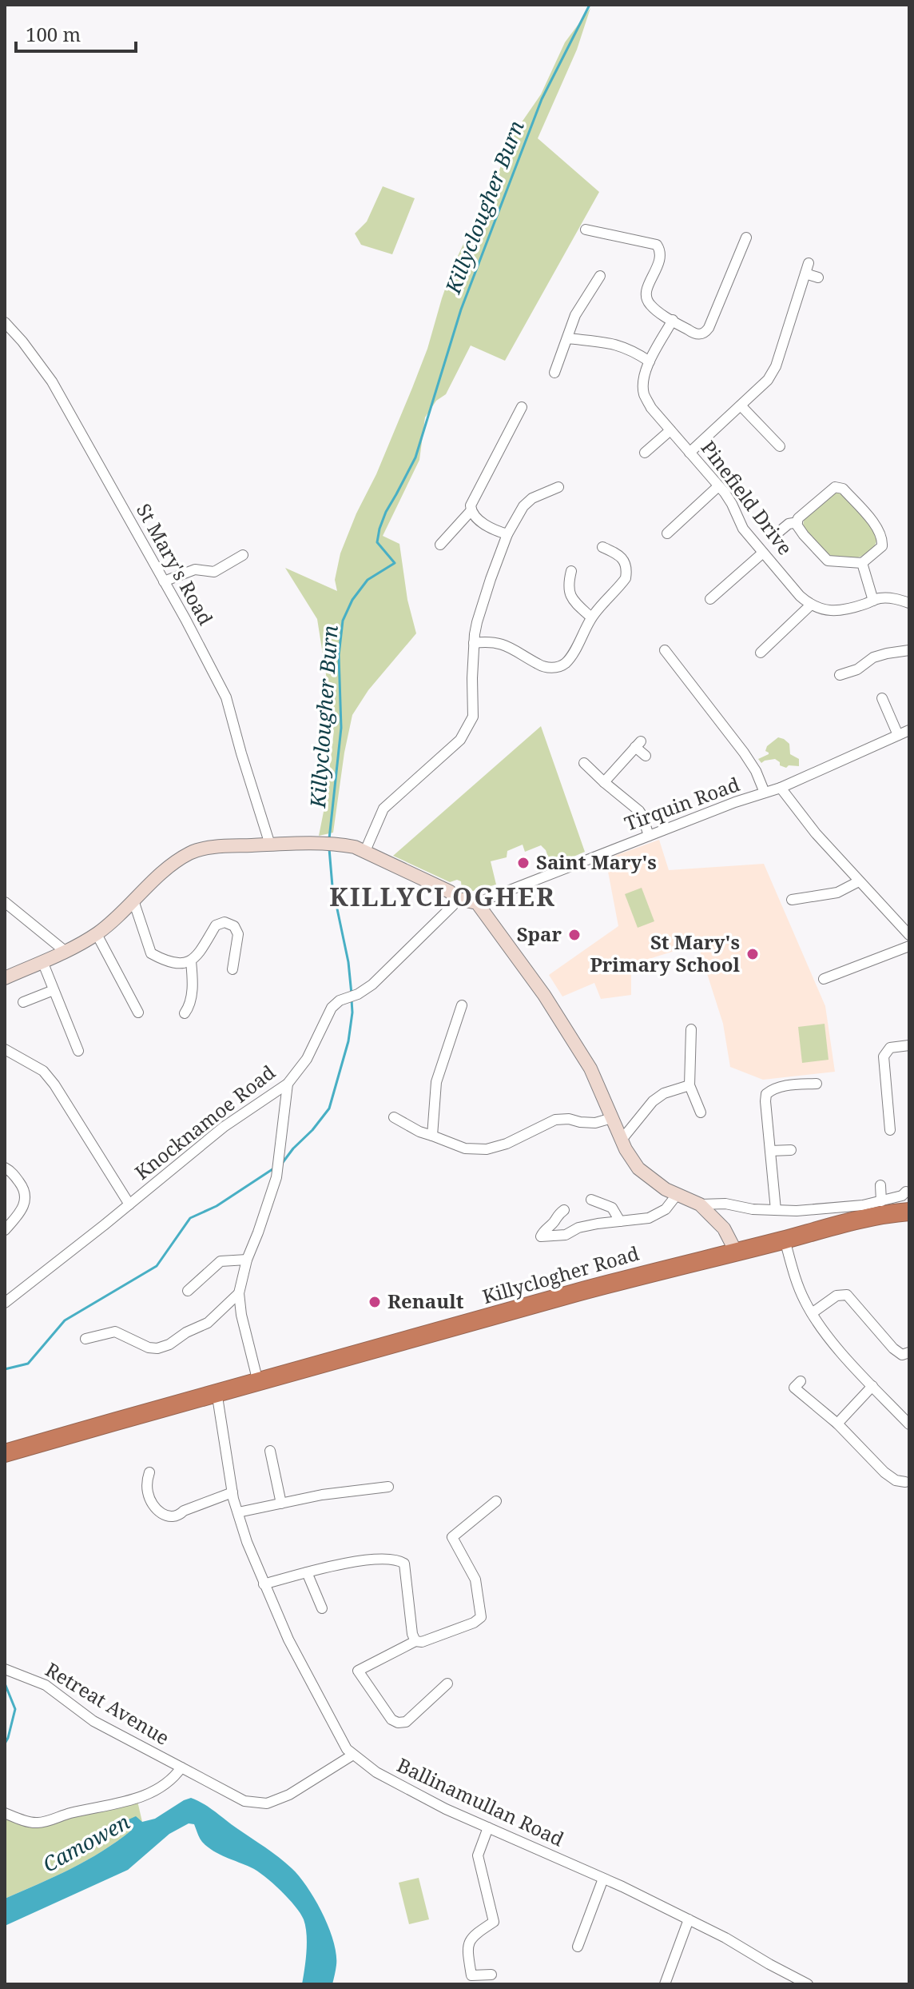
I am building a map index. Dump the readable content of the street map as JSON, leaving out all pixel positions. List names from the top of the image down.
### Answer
{
  "streets": {
    "highway": ["Killyclogher Road"],
    "street": [
      "Pinefield Drive",
      "St Mary's Road",
      "Tirquin Road",
      "Knocknamoe Road",
      "Retreat Avenue",
      "Ballinamullan Road"
    ]
  },
  "crossings": [
    ["Killyclogher Road", "Ballinamullan Road"],
    ["Retreat Avenue", "Ballinamullan Road"]
  ],
  "districts": ["KILLYCLOGHER"],
  "water": ["Killyclougher Burn", "Camowen"],
  "places": [
    "Saint Mary's",
    "Spar",
    "St Mary's Primary School",
    "Renault"
  ],
  "scale_bar": "100 m"
}
